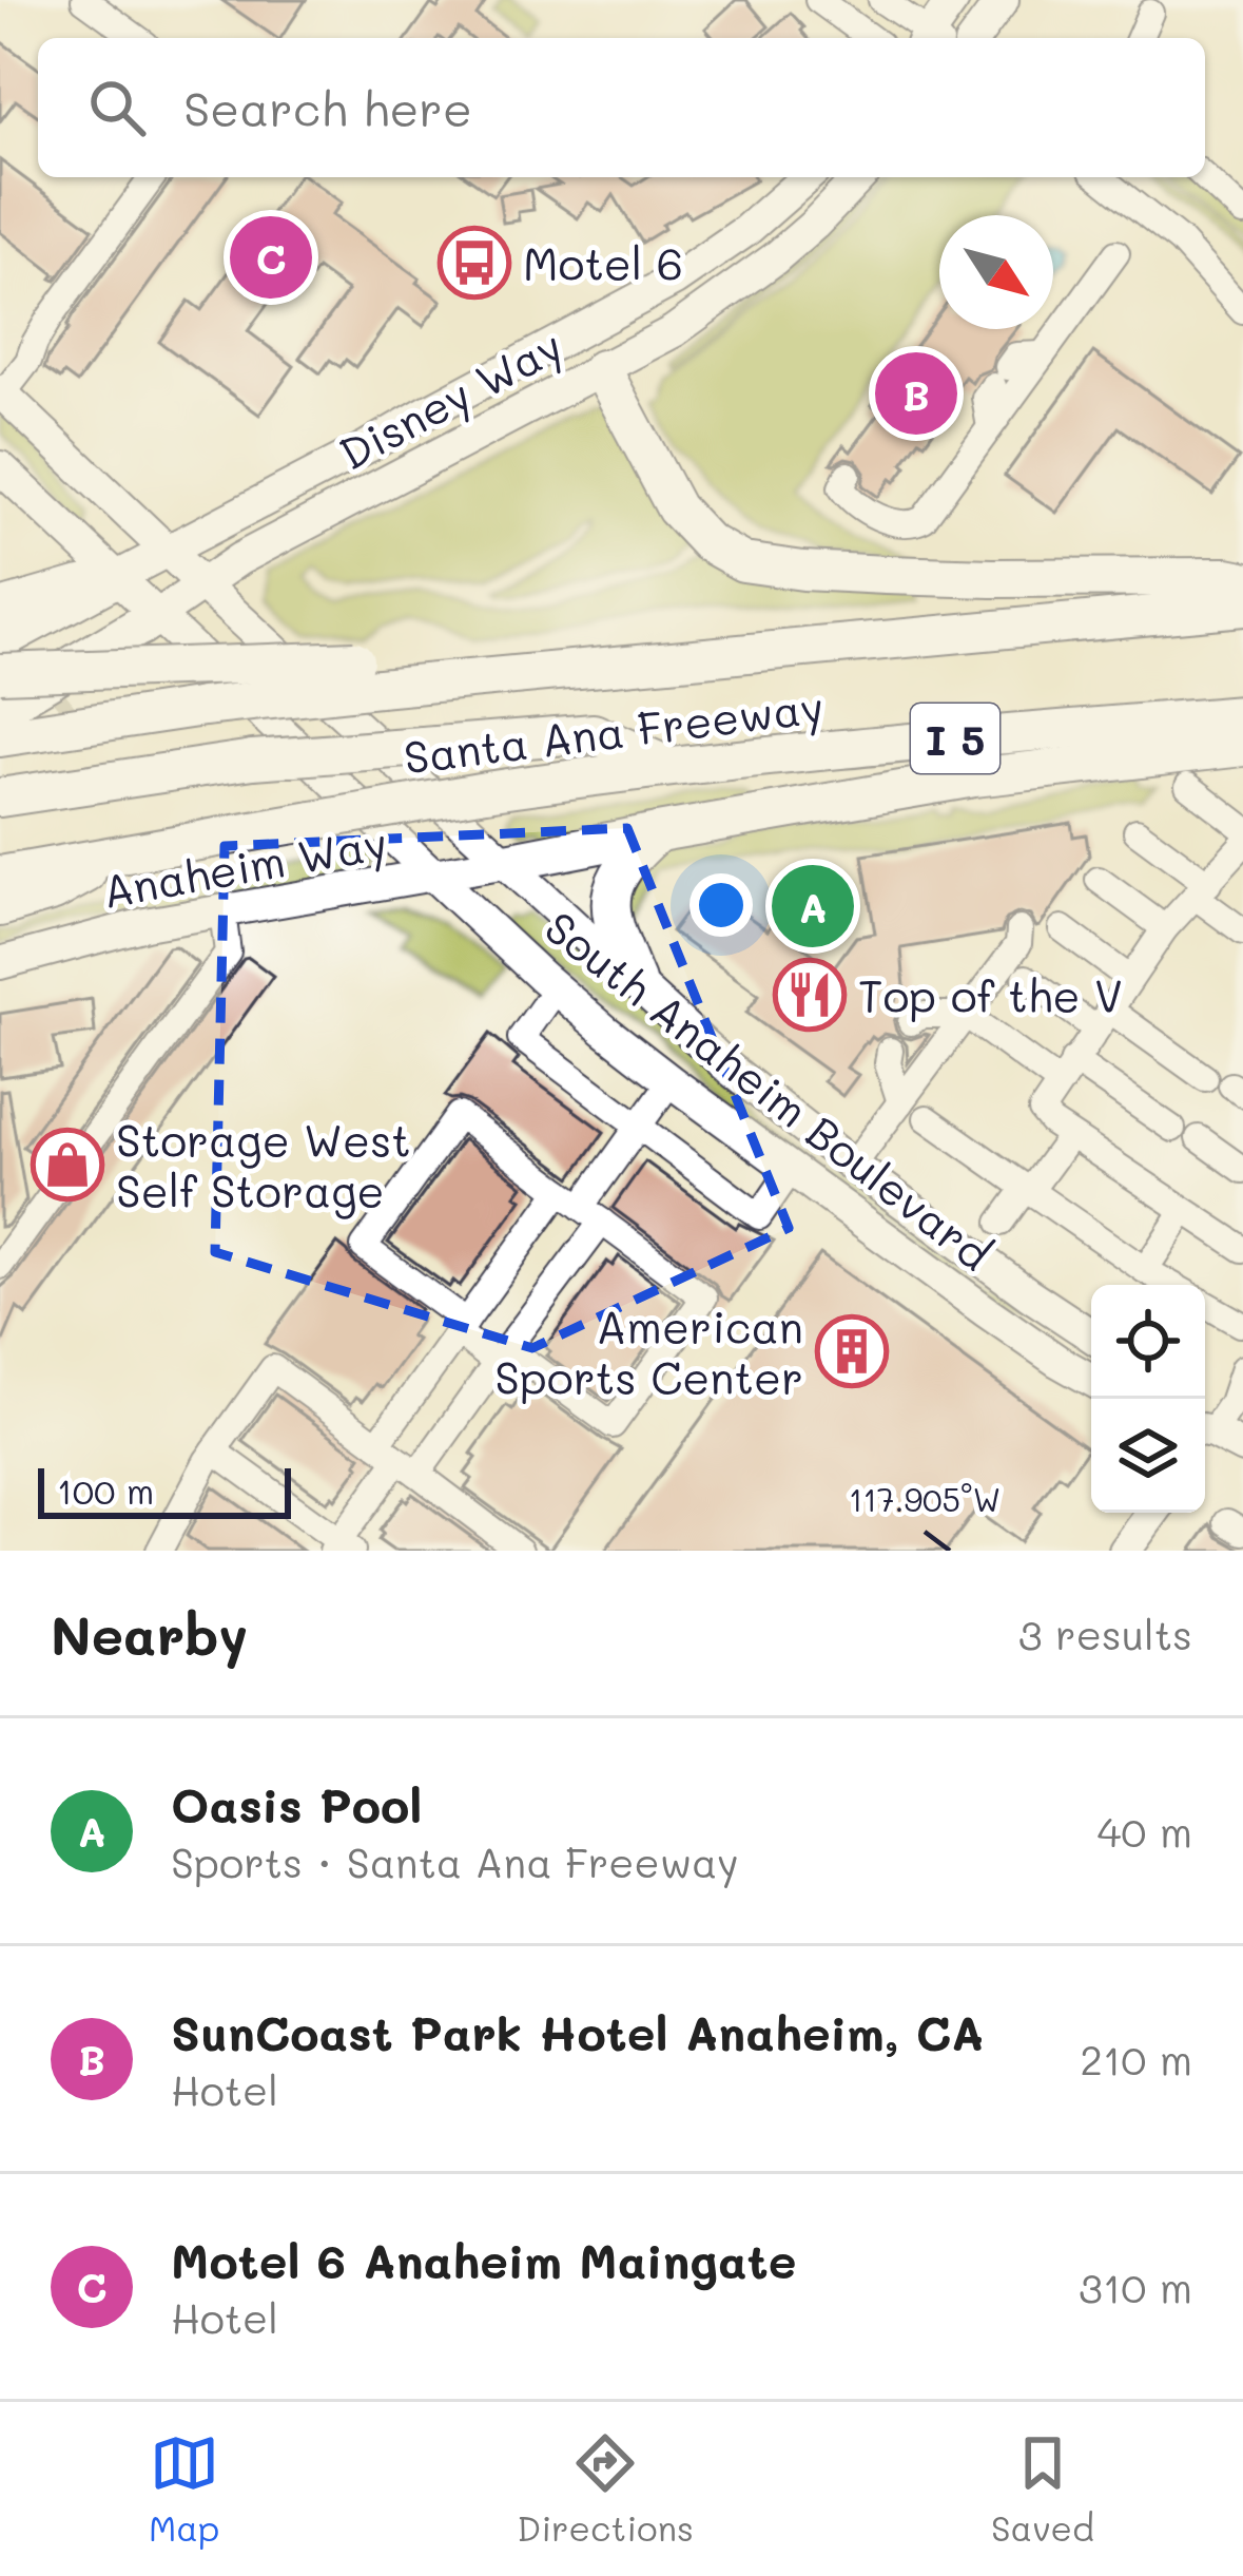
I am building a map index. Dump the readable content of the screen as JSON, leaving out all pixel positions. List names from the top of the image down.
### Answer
{
  "streets": {
    "highway": ["Santa Ana Freeway", "I 5"],
    "main road": ["Disney Way", "Anaheim Way", "South Anaheim Boulevard"]
  },
  "crossings": [
    ["Disney Way", "South Anaheim Boulevard"],
    ["Anaheim Way", "South Anaheim Boulevard"]
  ],
  "places": {
    "bus stop": ["Motel 6"],
    "restaurant": ["Top of the V"],
    "shop": ["Storage West Self Storage"],
    "building": ["American Sports Center"]
  },
  "scale_bar": "100 m",
  "north": "bottom right",
  "page": {
    "search": "Search here",
    "pins": ["C", "B", "A"],
    "scale": "100 m",
    "heading": ["Nearby", "3 results"],
    "list": [
      {
        "mark": "A",
        "name": "Oasis Pool",
        "note": "Sports · Santa Ana Freeway",
        "value": "40 m"
      },
      {
        "mark": "B",
        "name": "SunCoast Park Hotel Anaheim, CA",
        "note": "Hotel",
        "value": "210 m"
      },
      {
        "mark": "C",
        "name": "Motel 6 Anaheim Maingate",
        "note": "Hotel",
        "value": "310 m"
      }
    ],
    "nav": ["Map", "Directions", "Saved"]
  },
  "coordinates": ["117.905°W"]
}
